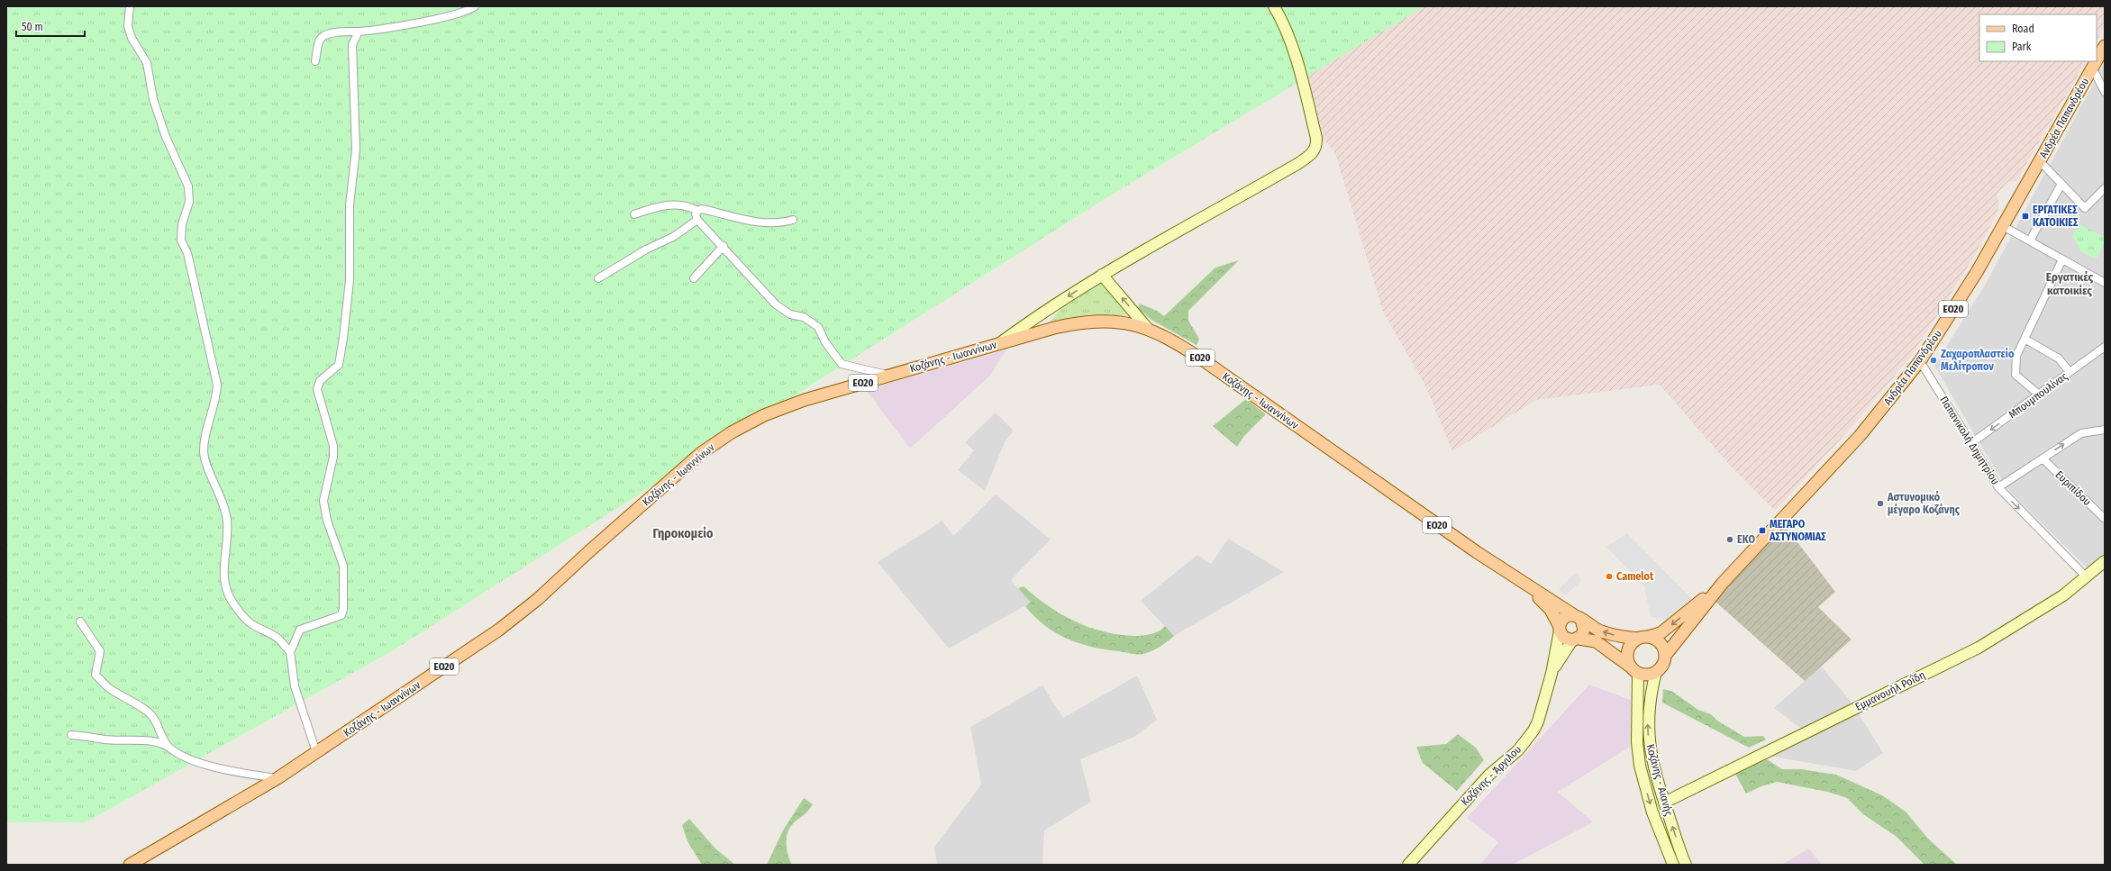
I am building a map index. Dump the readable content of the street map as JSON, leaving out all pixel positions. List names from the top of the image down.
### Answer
{
  "streets": {
    "main road": ["Ανδρέα Παπανδρέου", "ΕΟ20", "Κοζάνης - Ιωαννίνων"],
    "street": [
      "Μπουμπουλίνας",
      "Παπανικολή Δημητρίου",
      "Ευριπίδου",
      "Εμμανουήλ Ροΐδη",
      "Κοζάνης - Άργιλου",
      "Κοζάνης - Αιανής"
    ]
  },
  "crossings": [
    ["Ανδρέα Παπανδρέου", "ΕΟ20"],
    ["Ανδρέα Παπανδρέου", "Κοζάνης - Ιωαννίνων"],
    ["Ανδρέα Παπανδρέου", "Παπανικολή Δημητρίου"],
    ["Ανδρέα Παπανδρέου", "Κοζάνης - Αιανής"],
    ["ΕΟ20", "Κοζάνης - Ιωαννίνων"],
    ["ΕΟ20", "Κοζάνης - Αιανής"],
    ["Κοζάνης - Ιωαννίνων", "Κοζάνης - Αιανής"],
    ["Μπουμπουλίνας", "Παπανικολή Δημητρίου"],
    ["Παπανικολή Δημητρίου", "Εμμανουήλ Ροΐδη"],
    ["Εμμανουήλ Ροΐδη", "Κοζάνης - Αιανής"]
  ],
  "one_way": ["Παπανικολή Δημητρίου"],
  "districts": ["Εργατικές κατοικίες", "Γηροκομείο"],
  "places": {
    "transit": ["ΕΡΓΑΤΙΚΕΣ ΚΑΤΟΙΚΙΕΣ", "ΜΕΓΑΡΟ ΑΣΤΥΝΟΜΙΑΣ"],
    "other": [
      "Ζαχαροπλαστείο Μελίτροπον",
      "Αστυνομικό μέγαρο Κοζάνης",
      "EKO",
      "Camelot"
    ]
  },
  "legend": ["Road", "Park"],
  "scale_bar": "50 m"
}
